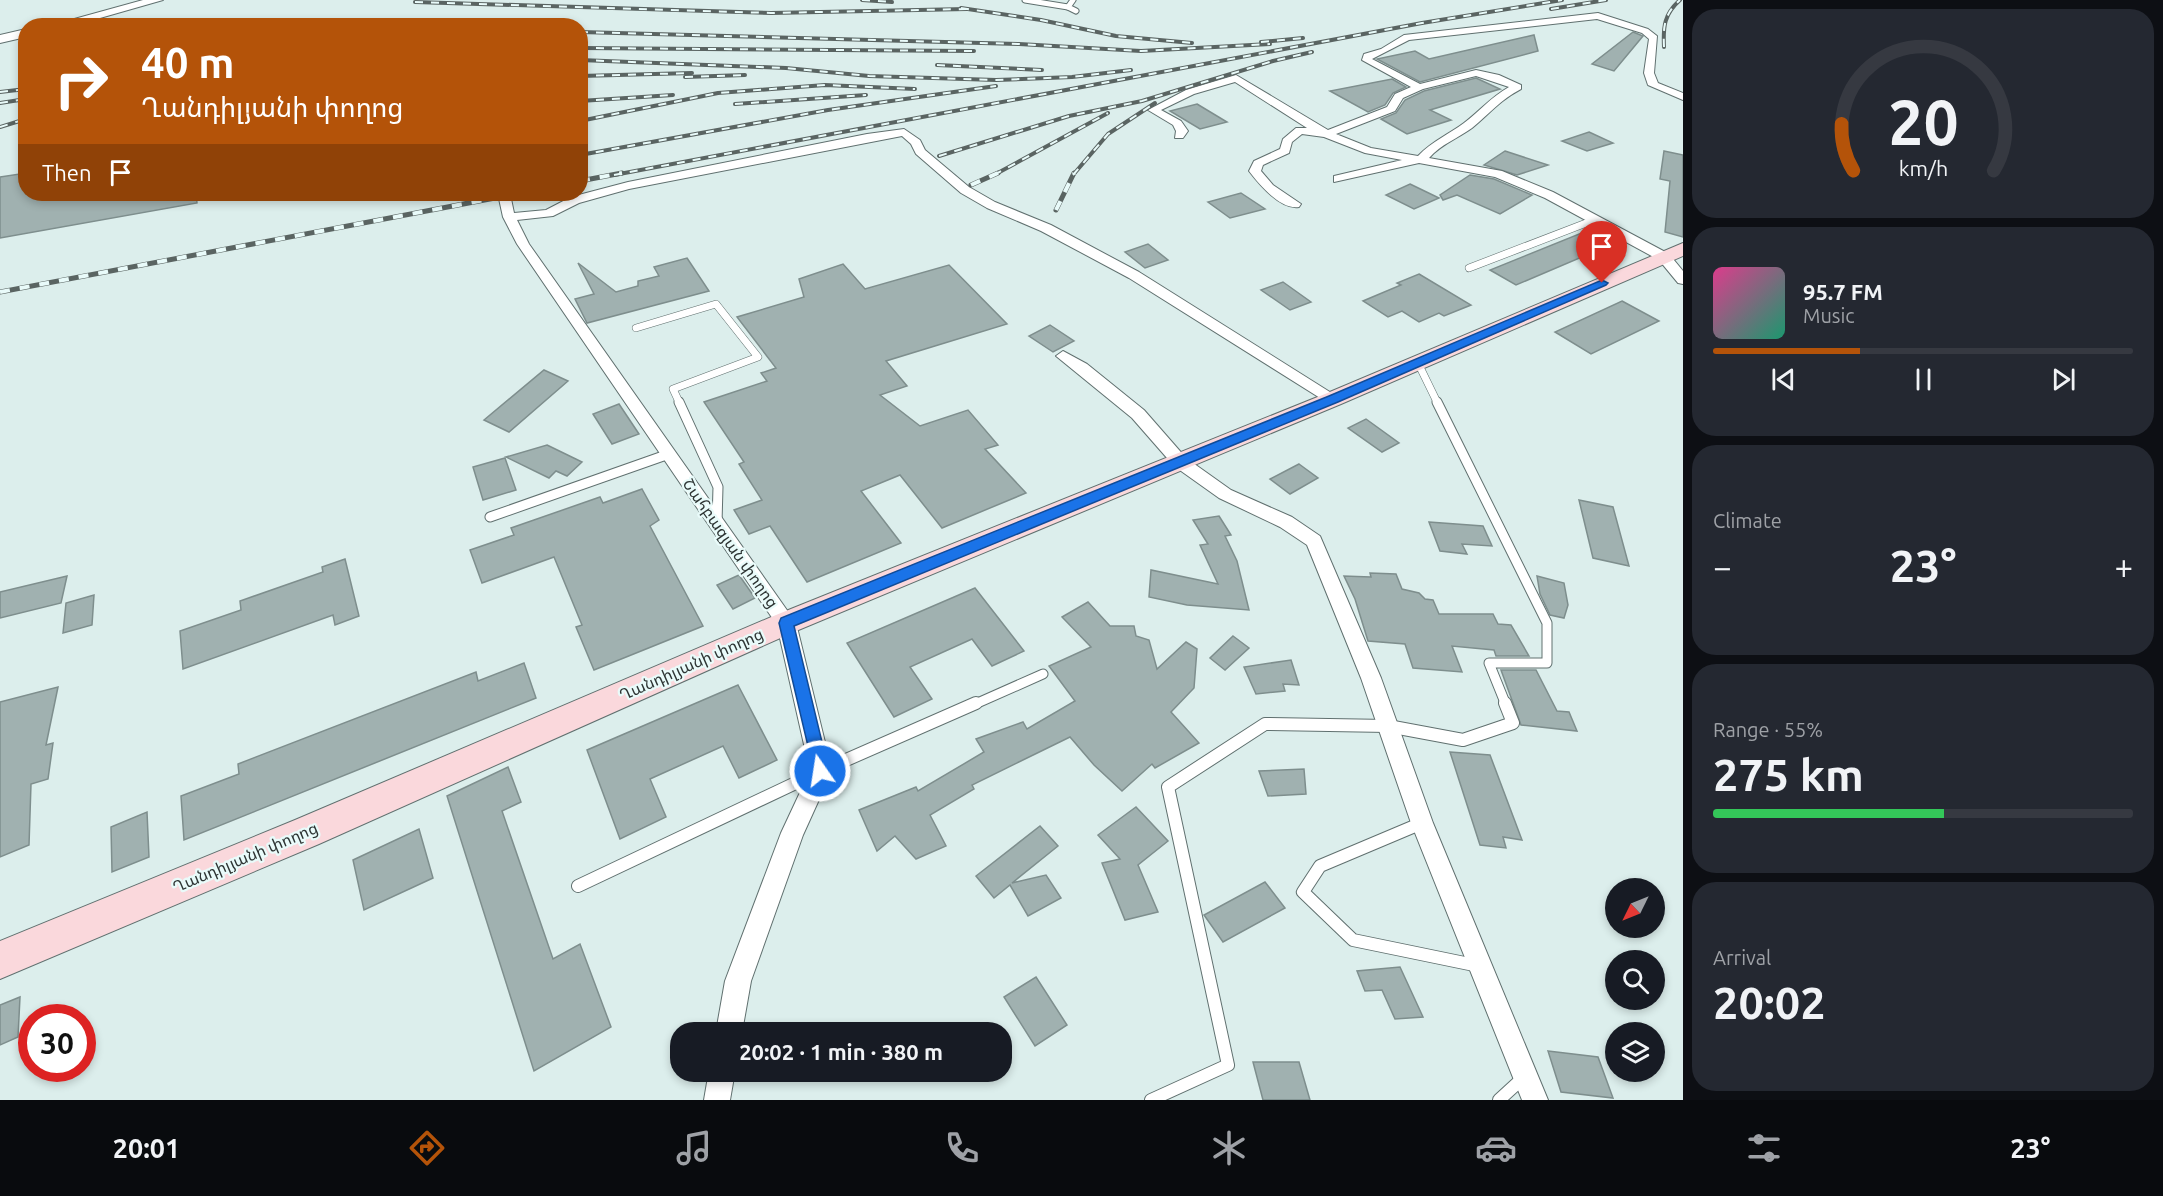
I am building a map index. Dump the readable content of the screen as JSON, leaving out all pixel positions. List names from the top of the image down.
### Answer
{
  "streets": {
    "main road": ["Ղանդիլյանի փողոց"],
    "street": ["Շահբազյան փողոց"]
  },
  "crossings": [
    ["Շահբազյան փողոց", "Ղանդիլյանի փողոց"]
  ],
  "north": "bottom left",
  "page": {
    "turn": ["40 m", "Ղանդիլյանի փողոց"],
    "then": "Then",
    "song": ["95.7 FM", "Music"],
    "tile": [
      "Climate",
      ["Range · 55%", "275 km"],
      ["Arrival", "20:02"]
    ],
    "heat": ["−", "23°", "+"],
    "limit": "30",
    "trip": "20:02 · 1 min · 380 m",
    "tabs": ["20:01", "23°"],
    "gauge": ["20", "km/h"]
  }
}
